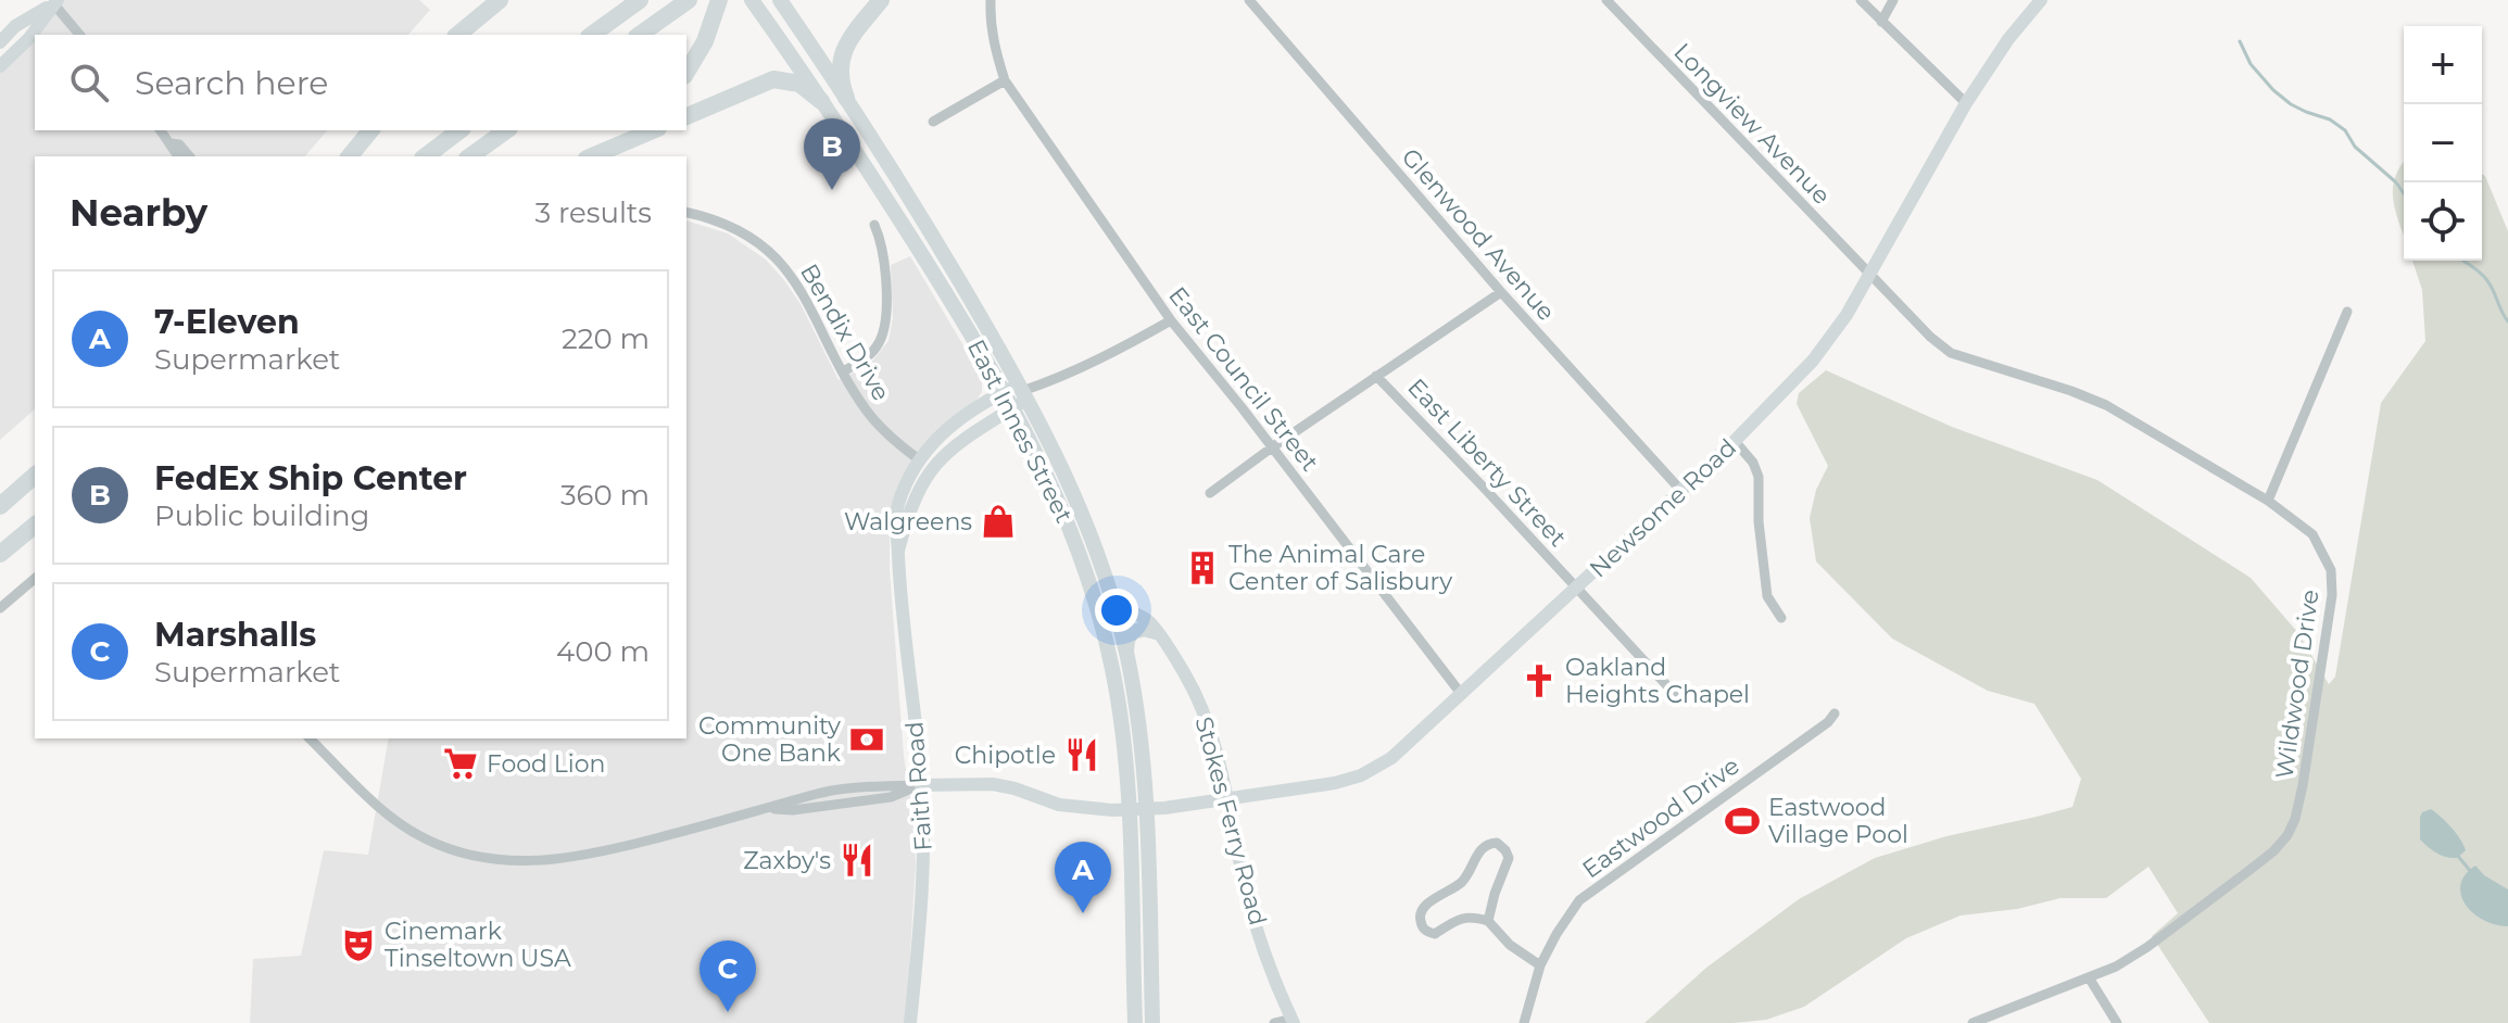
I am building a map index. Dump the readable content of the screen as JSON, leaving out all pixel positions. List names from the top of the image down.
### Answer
{
  "streets": {
    "main road": ["East Innes Street"],
    "street": [
      "Longview Avenue",
      "Glenwood Avenue",
      "Bendix Drive",
      "East Council Street",
      "East Liberty Street",
      "Newsome Road",
      "Wildwood Drive",
      "Faith Road",
      "Eastwood Drive",
      "Stokes Ferry Road"
    ]
  },
  "crossings": [
    ["Longview Avenue", "Newsome Road"],
    ["Longview Avenue", "Wildwood Drive"],
    ["Glenwood Avenue", "Newsome Road"],
    ["Bendix Drive", "Faith Road"],
    ["East Council Street", "Newsome Road"],
    ["East Council Street", "Faith Road"],
    ["East Innes Street", "Newsome Road"],
    ["East Innes Street", "Faith Road"],
    ["East Innes Street", "Stokes Ferry Road"],
    ["East Liberty Street", "Newsome Road"],
    ["Newsome Road", "Wildwood Drive"],
    ["Newsome Road", "Faith Road"],
    ["Newsome Road", "Stokes Ferry Road"]
  ],
  "places": {
    "shop": ["Walgreens"],
    "building": ["The Animal Care Center of Salisbury"],
    "church": ["Oakland Heights Chapel"],
    "bank": ["Community One Bank"],
    "restaurant": ["Chipotle", "Zaxby's"],
    "supermarket": ["Food Lion"],
    "sports": ["Eastwood Village Pool"],
    "theatre": ["Cinemark Tinseltown USA"]
  },
  "page": {
    "map_buttons": ["+", "−"],
    "search": "Search here",
    "pins": ["B", "A", "C"],
    "heading": ["Nearby", "3 results"],
    "list": [
      {
        "mark": "A",
        "name": "7-Eleven",
        "note": "Supermarket",
        "value": "220 m"
      },
      {
        "mark": "B",
        "name": "FedEx Ship Center",
        "note": "Public building",
        "value": "360 m"
      },
      {
        "mark": "C",
        "name": "Marshalls",
        "note": "Supermarket",
        "value": "400 m"
      }
    ]
  }
}
